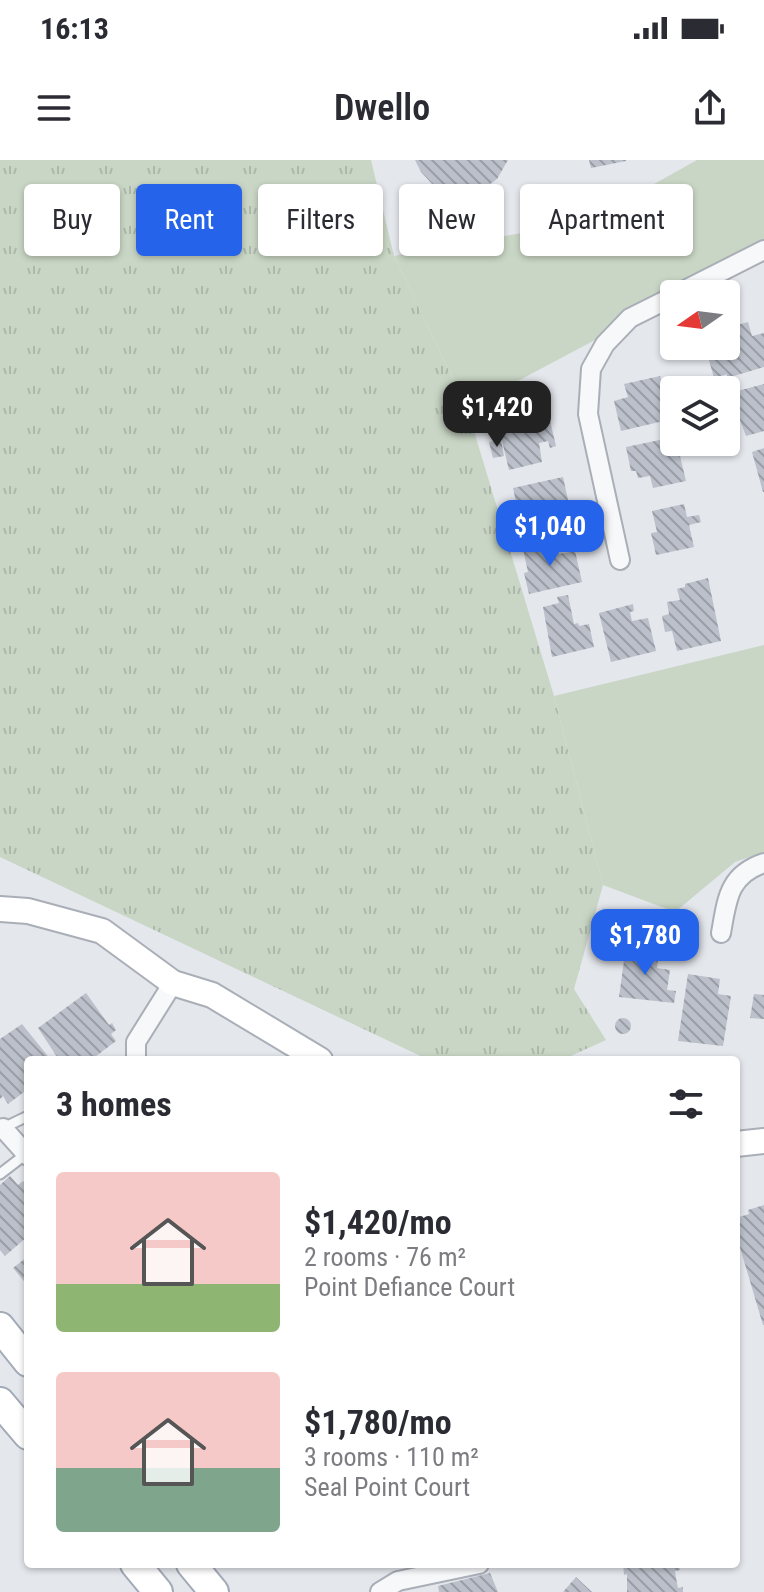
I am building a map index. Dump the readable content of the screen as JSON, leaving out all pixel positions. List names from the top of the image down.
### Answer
{
  "north": "left",
  "page": {
    "status": "16:13",
    "header": "Dwello",
    "chip": [
      "Buy",
      "Rent",
      "Filters",
      "New",
      "Apartment"
    ],
    "price": ["$1,420", "$1,040", "$1,780"],
    "heading": "3 homes",
    "list": [
      {
        "name": "$1,420/mo",
        "note": "2 rooms · 76 m² · Point Defiance Court"
      },
      {
        "name": "$1,780/mo",
        "note": "3 rooms · 110 m² · Seal Point Court"
      }
    ]
  }
}
